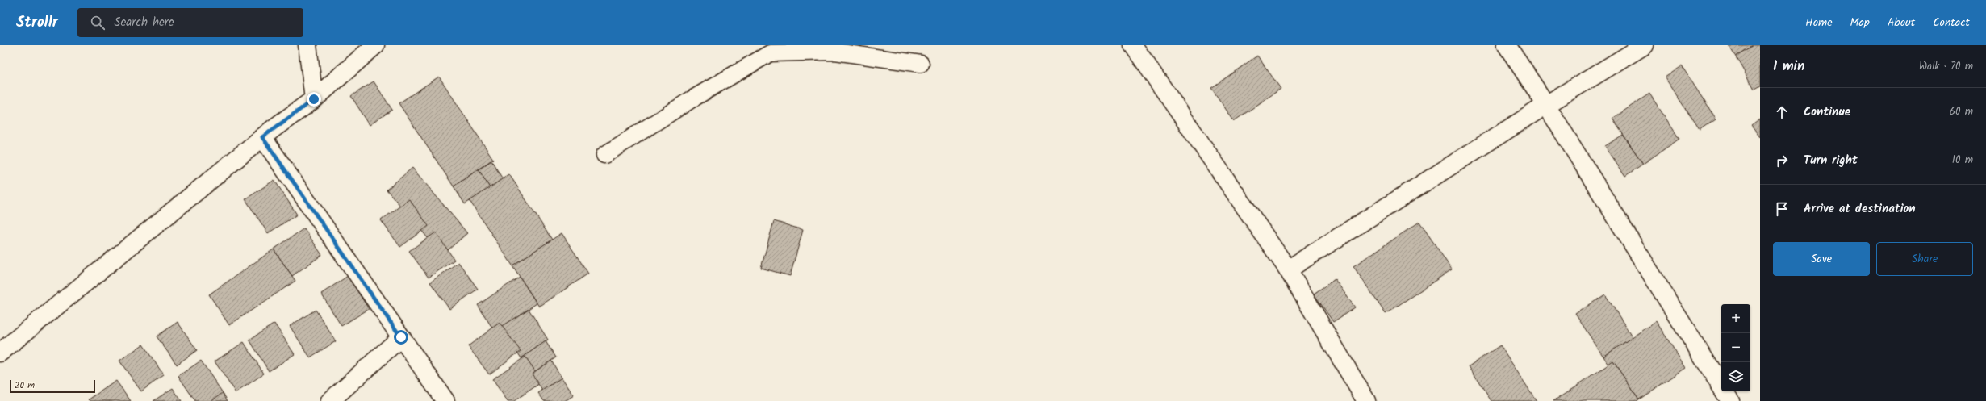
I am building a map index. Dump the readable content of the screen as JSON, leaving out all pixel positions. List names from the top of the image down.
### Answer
{
  "scale_bar": "20 m",
  "page": {
    "header": "Strollr",
    "search": "Search here",
    "nav": [
      "Home",
      "Map",
      "About",
      "Contact"
    ],
    "heading": ["1 min", "Walk · 70 m"],
    "list": [
      ["Continue", "60 m"],
      ["Turn right", "10 m"],
      "Arrive at destination"
    ],
    "buttons": ["Save", "Share"],
    "map_buttons": ["+", "−"],
    "scale": "20 m"
  }
}
